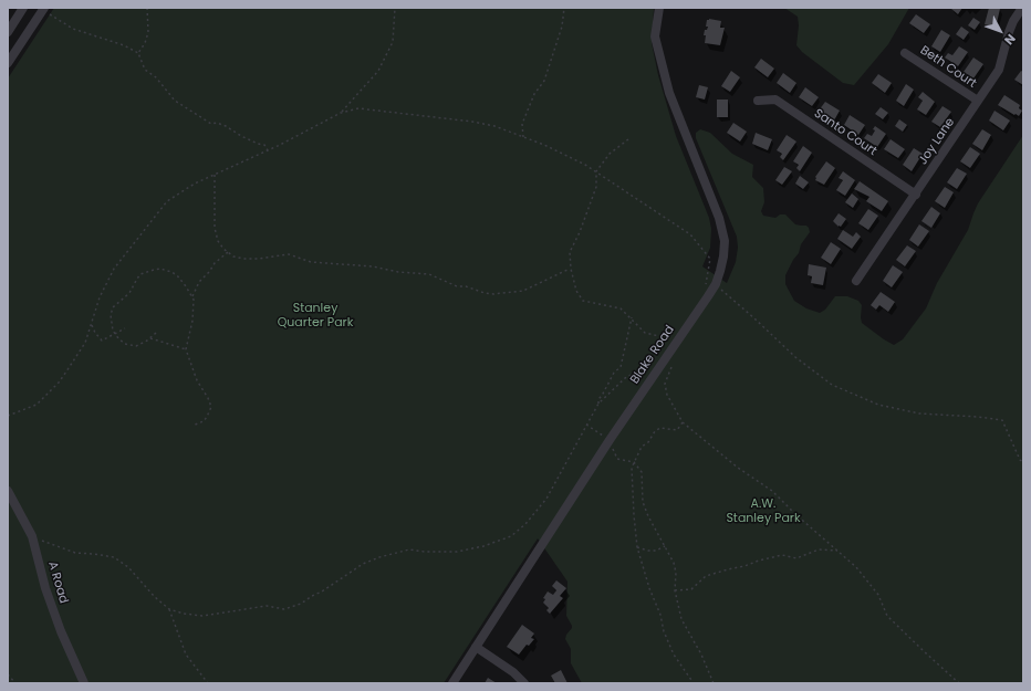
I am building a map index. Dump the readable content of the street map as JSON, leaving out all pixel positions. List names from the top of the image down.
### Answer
{
  "streets": {
    "street": [
      "Beth Court",
      "Santo Court",
      "Joy Lane",
      "Blake Road",
      "A Road"
    ]
  },
  "crossings": [
    ["Beth Court", "Joy Lane"],
    ["Santo Court", "Joy Lane"]
  ],
  "parks": ["Stanley Quarter Park", "A.W. Stanley Park"],
  "north": "bottom right"
}
